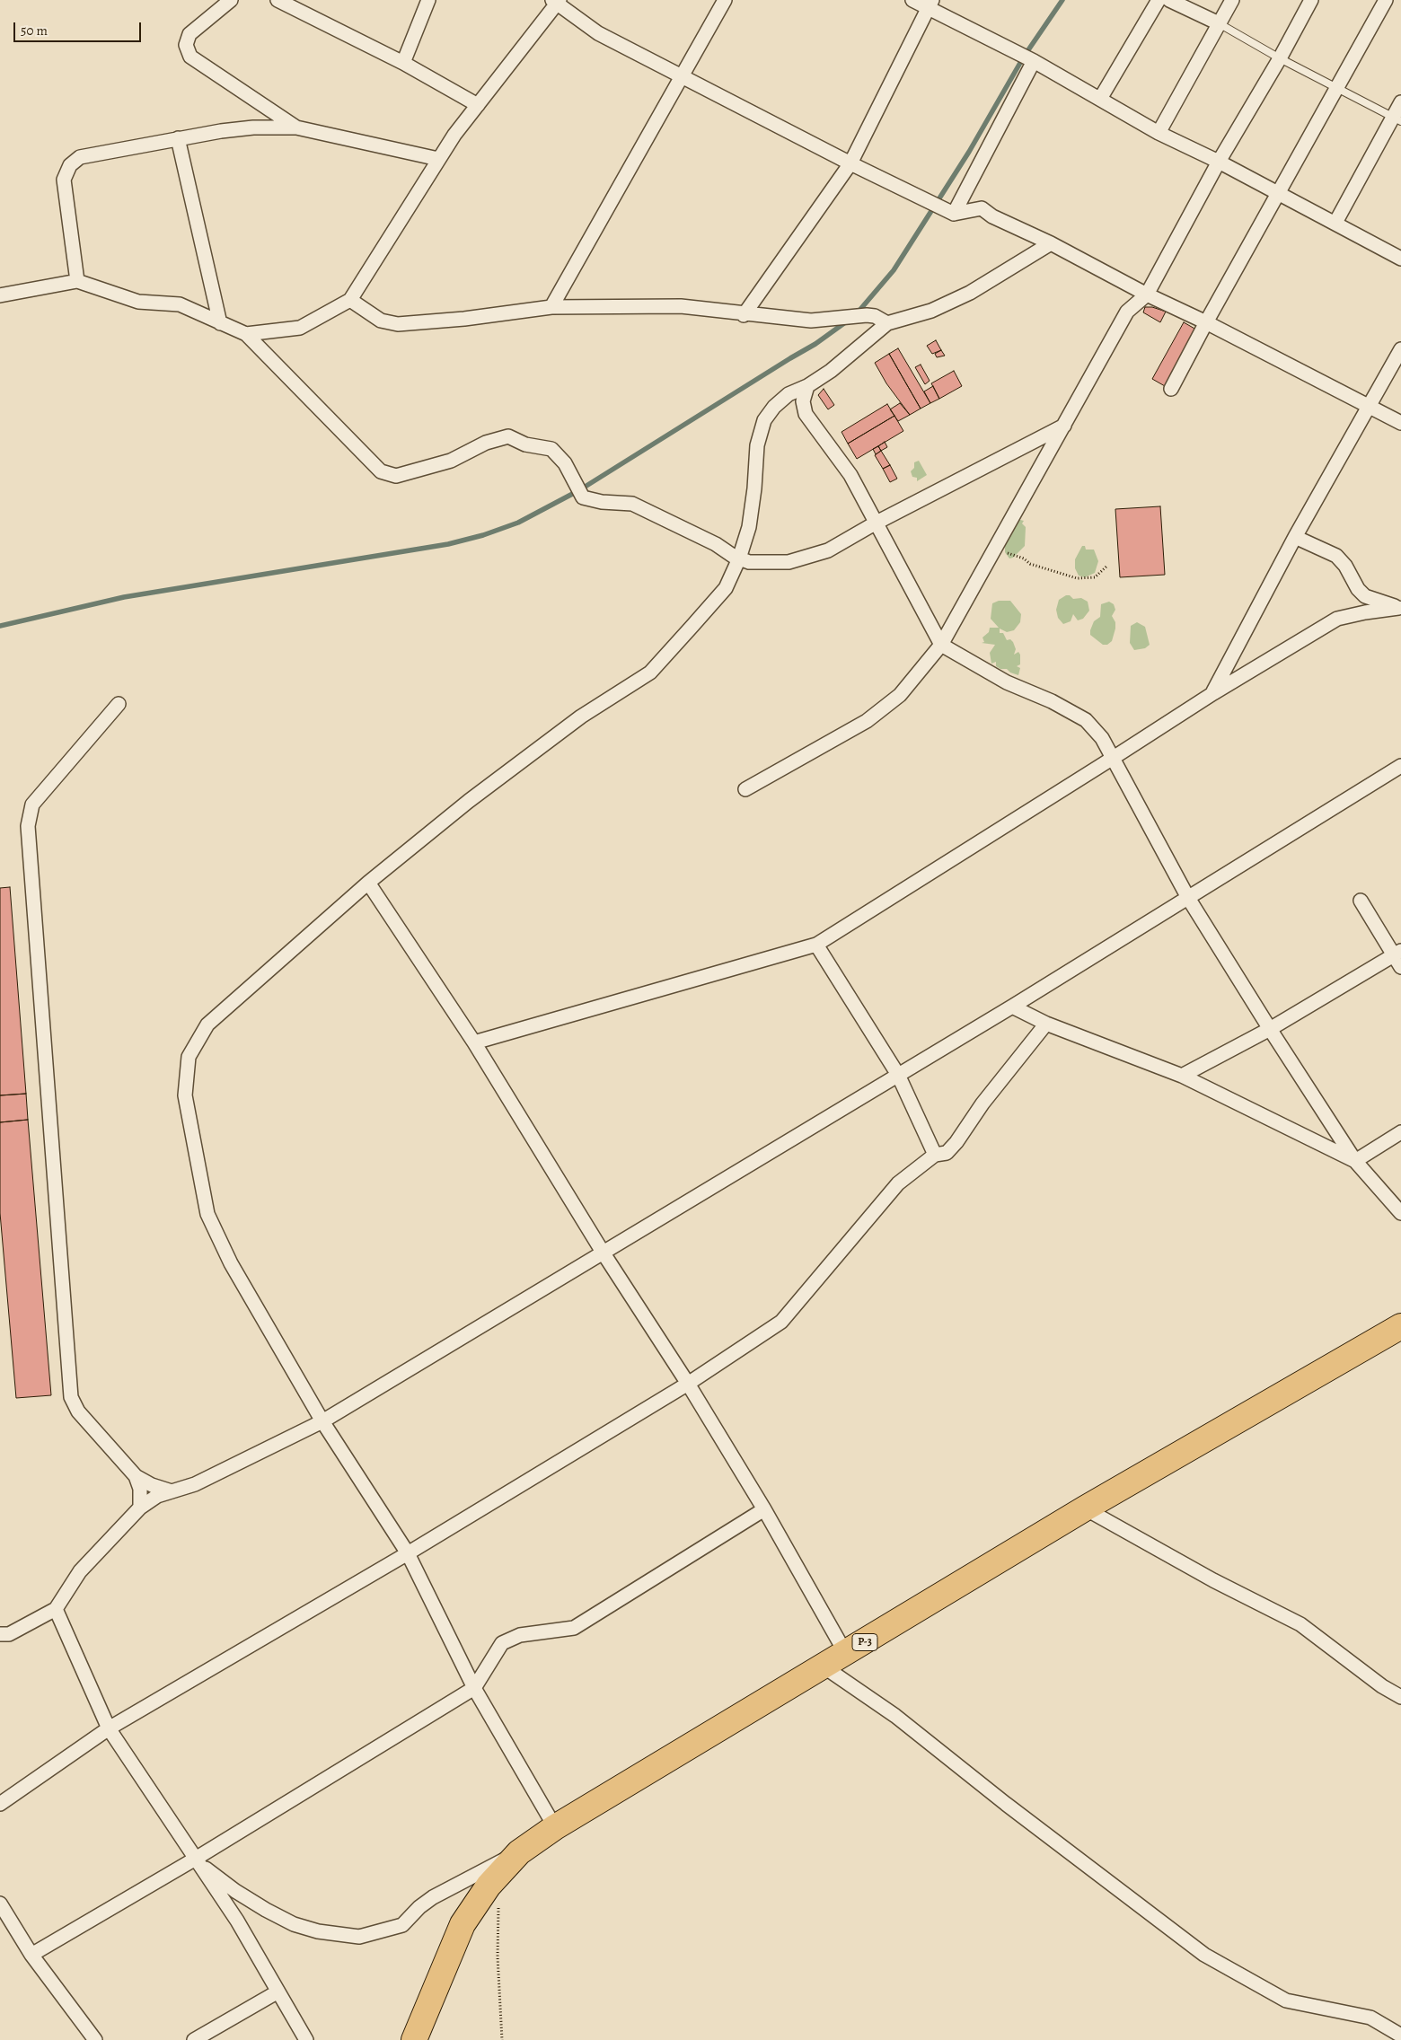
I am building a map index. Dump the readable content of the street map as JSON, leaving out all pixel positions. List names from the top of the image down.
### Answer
{
  "streets": {
    "highway": ["P-3"]
  },
  "scale_bar": "50 m"
}
